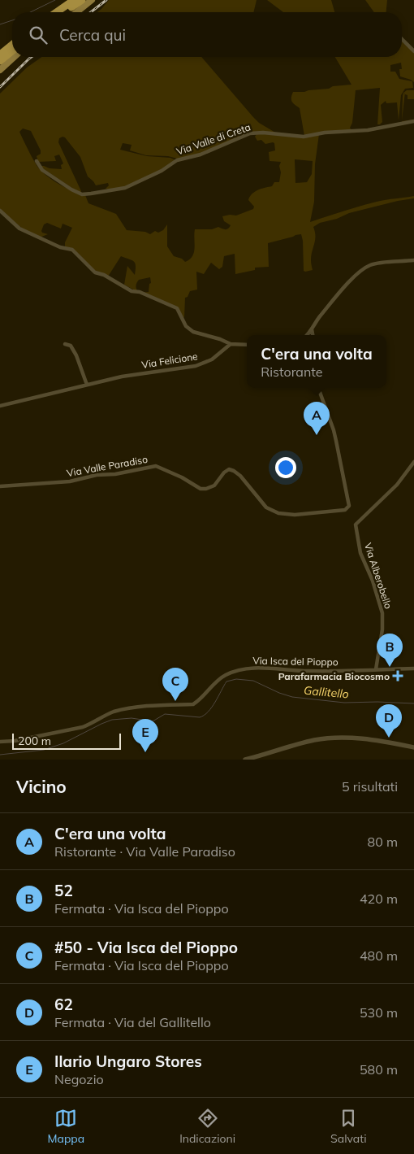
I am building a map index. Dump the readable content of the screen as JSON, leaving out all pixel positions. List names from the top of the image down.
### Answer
{
  "streets": {
    "street": [
      "Via Valle di Creta",
      "Via Felicione",
      "Via Valle Paradiso",
      "Via Alberobello",
      "Via Isca del Pioppo"
    ]
  },
  "crossings": [
    ["Via Alberobello", "Via Isca del Pioppo"]
  ],
  "water": ["Gallitello"],
  "places": {
    "health": ["Parafarmacia Biocosmo"]
  },
  "scale_bar": "200 m",
  "page": {
    "search": "Cerca qui",
    "popup": ["C'era una volta", "Ristorante"],
    "pins": [
      "A",
      "B",
      "C",
      "D",
      "E"
    ],
    "scale": "200 m",
    "heading": ["Vicino", "5 risultati"],
    "list": [
      {
        "mark": "A",
        "name": "C'era una volta",
        "note": "Ristorante · Via Valle Paradiso",
        "value": "80 m"
      },
      {
        "mark": "B",
        "name": "52",
        "note": "Fermata · Via Isca del Pioppo",
        "value": "420 m"
      },
      {
        "mark": "C",
        "name": "#50 - Via Isca del Pioppo",
        "note": "Fermata · Via Isca del Pioppo",
        "value": "480 m"
      },
      {
        "mark": "D",
        "name": "62",
        "note": "Fermata · Via del Gallitello",
        "value": "530 m"
      },
      {
        "mark": "E",
        "name": "Ilario Ungaro Stores",
        "note": "Negozio",
        "value": "580 m"
      }
    ],
    "nav": ["Mappa", "Indicazioni", "Salvati"]
  }
}
